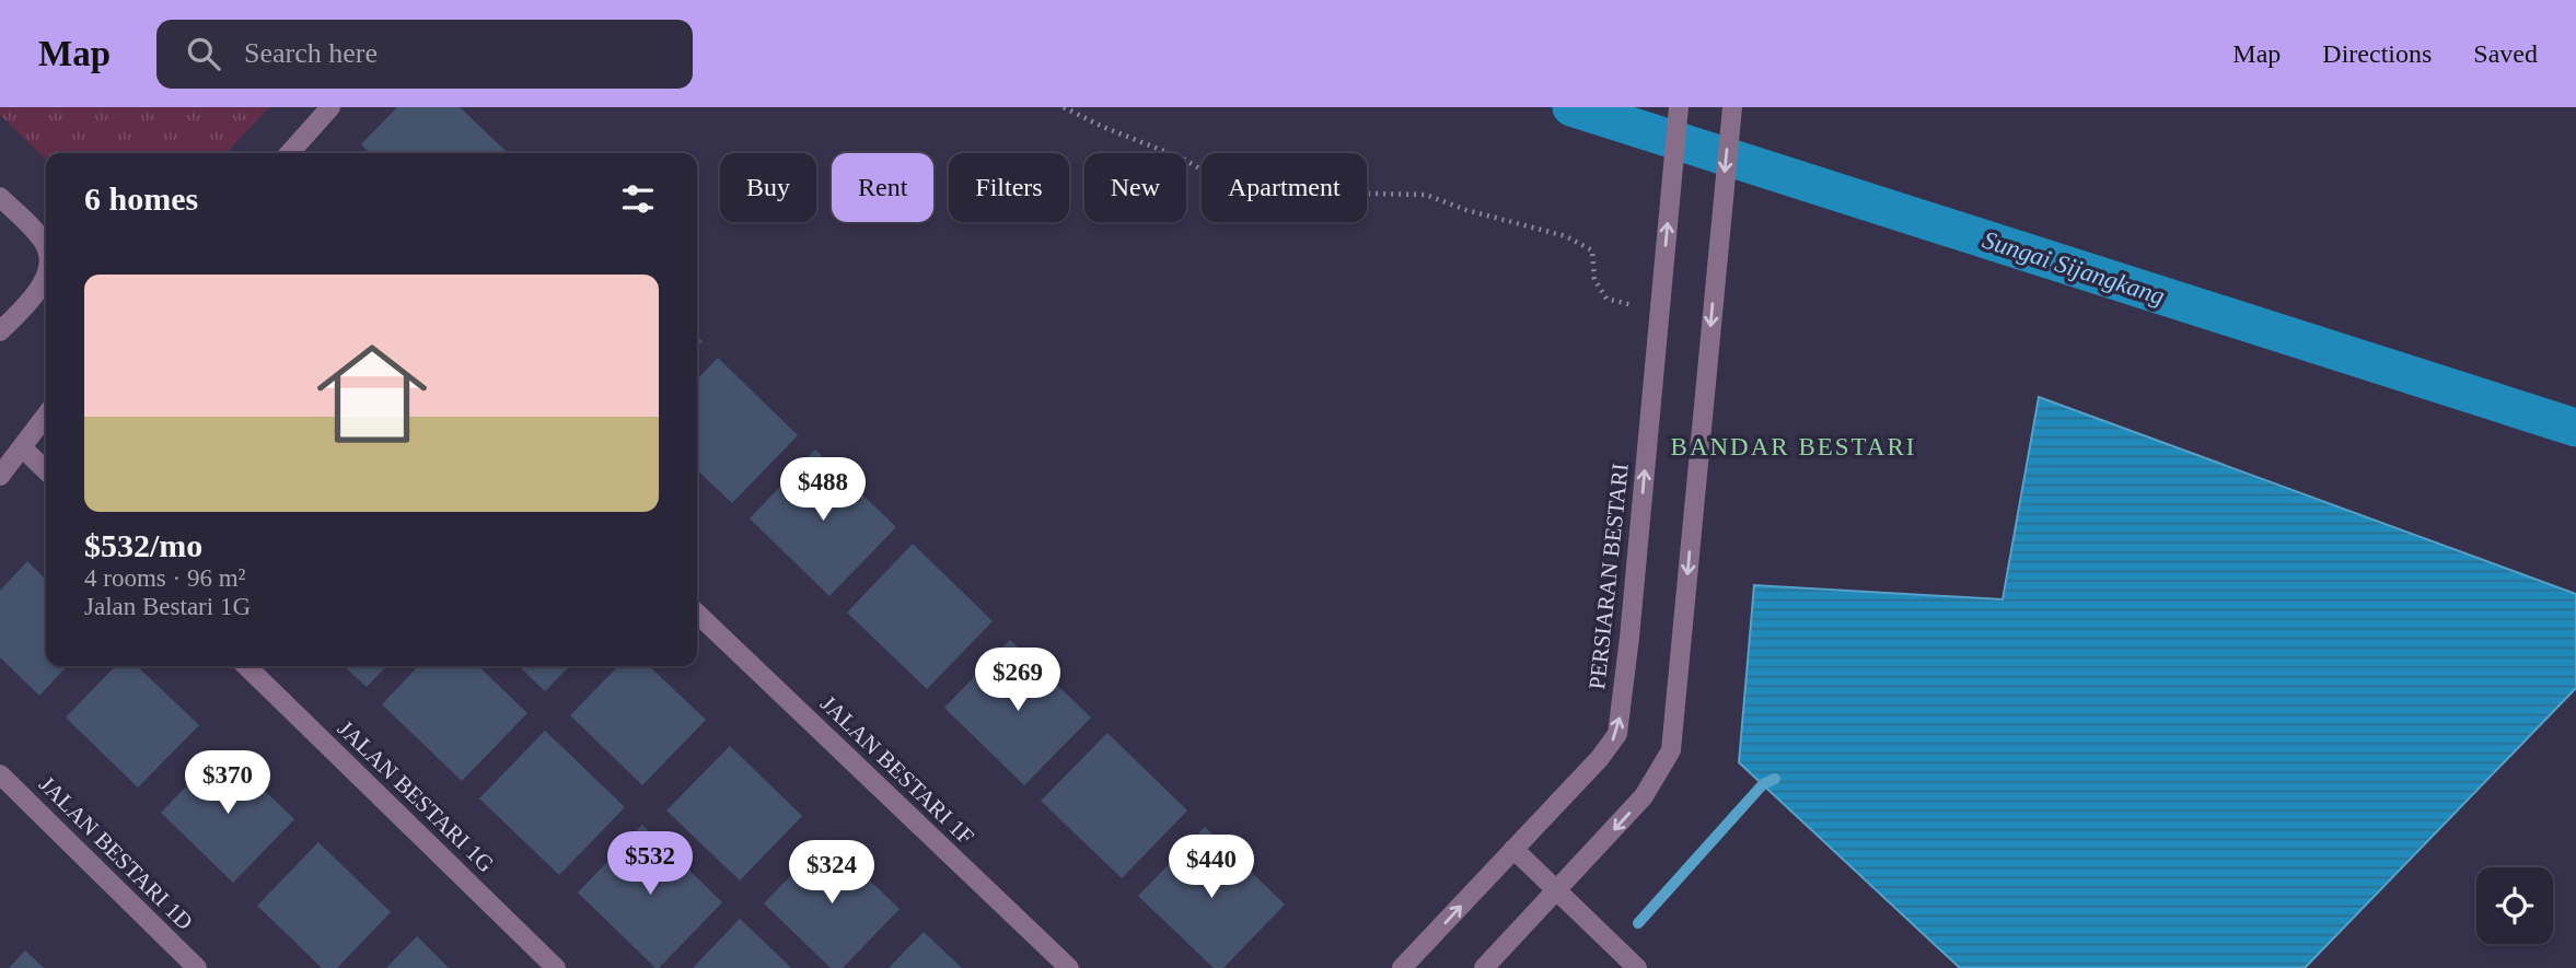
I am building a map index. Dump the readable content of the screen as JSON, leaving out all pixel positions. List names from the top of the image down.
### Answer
{
  "streets": {
    "street": [
      "PERSIARAN BESTARI",
      "JALAN BESTARI 1F",
      "JALAN BESTARI 1G",
      "JALAN BESTARI 1D"
    ]
  },
  "districts": ["BANDAR BESTARI"],
  "water": ["Sungai Sijangkang"],
  "page": {
    "header": "Map",
    "search": "Search here",
    "nav": ["Map", "Directions", "Saved"],
    "chip": [
      "Buy",
      "Rent",
      "Filters",
      "New",
      "Apartment"
    ],
    "heading": "6 homes",
    "list": [
      {
        "name": "$532/mo",
        "note": "4 rooms · 96 m² · Jalan Bestari 1G"
      }
    ],
    "price": [
      "$488",
      "$269",
      "$370",
      "$532",
      "$440",
      "$324"
    ]
  }
}
